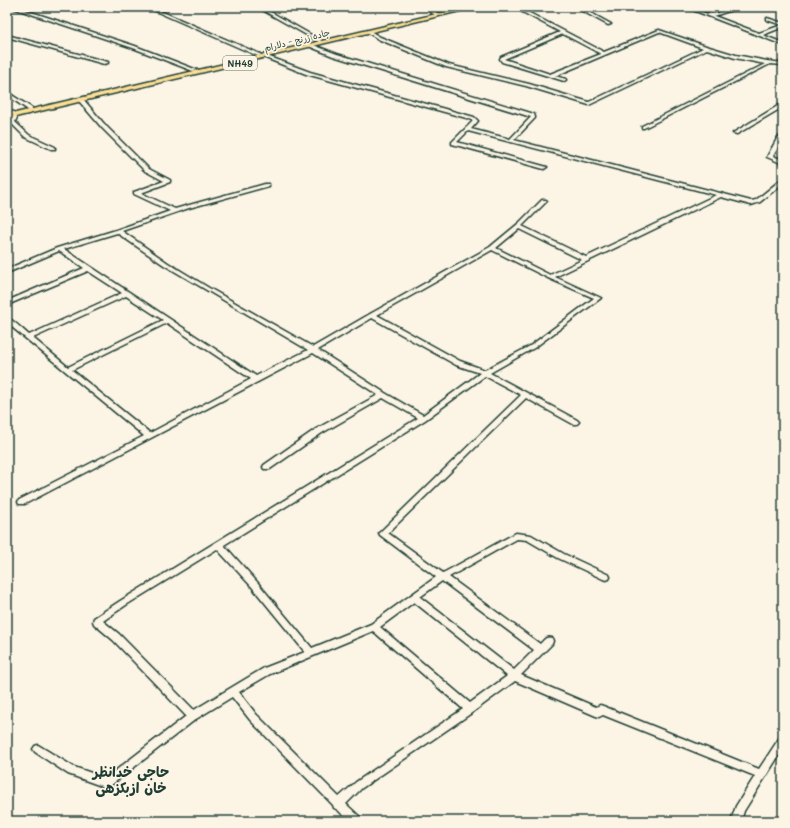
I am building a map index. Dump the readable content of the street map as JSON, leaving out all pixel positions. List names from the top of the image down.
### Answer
{
  "streets": {
    "highway": ["جاده زرنج - دلارام", "NH49"]
  },
  "districts": ["حاجی خدانظر خان ازبکزهی"]
}
